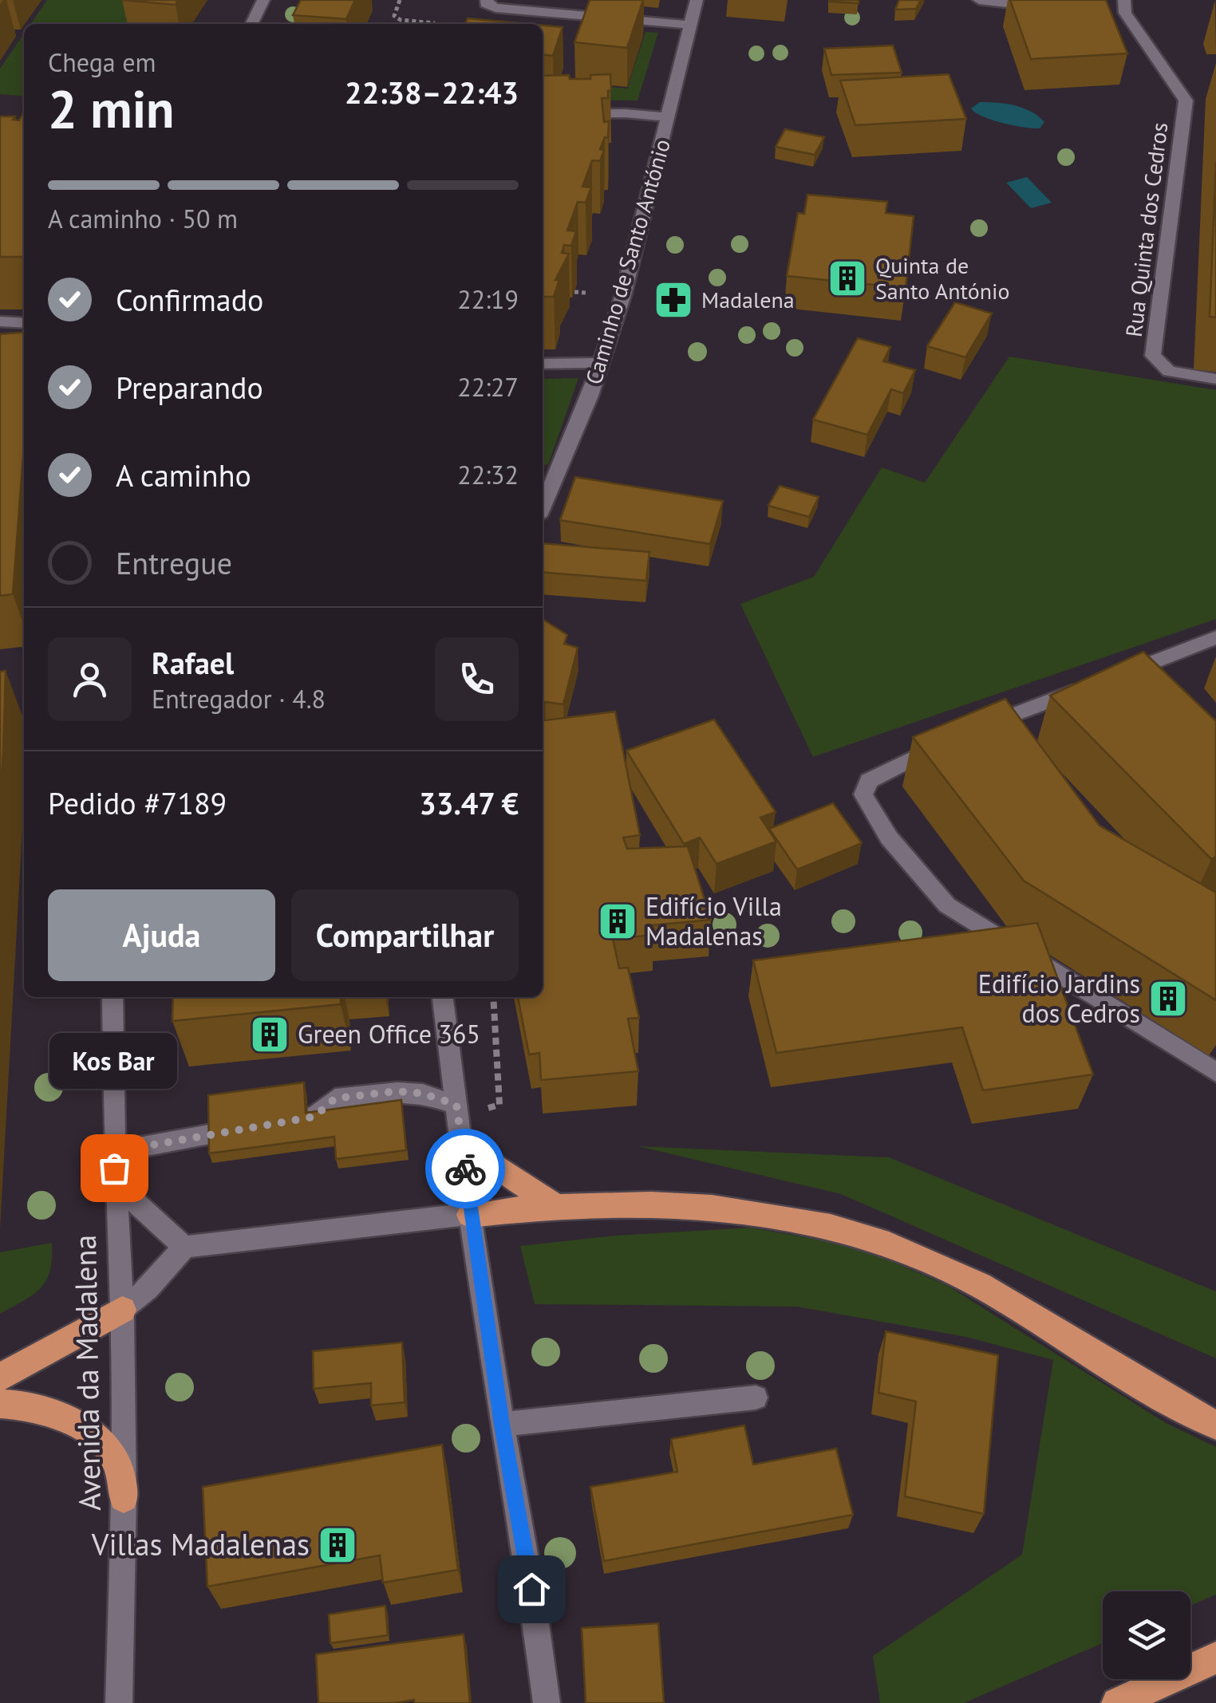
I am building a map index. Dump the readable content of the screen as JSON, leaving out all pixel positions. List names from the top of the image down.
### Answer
{
  "streets": {
    "street": ["Rua Quinta dos Cedros", "Caminho de Santo António", "Avenida da Madalena"]
  },
  "places": {
    "building": [
      "Quinta de Santo António",
      "Edifício Villa Madalenas",
      "Edifício Jardins dos Cedros",
      "Green Office 365",
      "Villas Madalenas"
    ],
    "pharmacy": ["Madalena"],
    "other": ["Kos Bar"]
  },
  "page": {
    "heading": ["2 min", "Chega em", "22:38–22:43"],
    "panel": [
      "Rafael",
      "Entregador · 4.8",
      "Pedido #7189",
      "33.47 €"
    ],
    "bar": "A caminho · 50 m",
    "list": [
      ["Confirmado", "22:19"],
      ["Preparando", "22:27"],
      ["A caminho", "22:32"],
      "Entregue"
    ],
    "buttons": ["Ajuda", "Compartilhar"],
    "bubble": "Kos Bar"
  }
}
